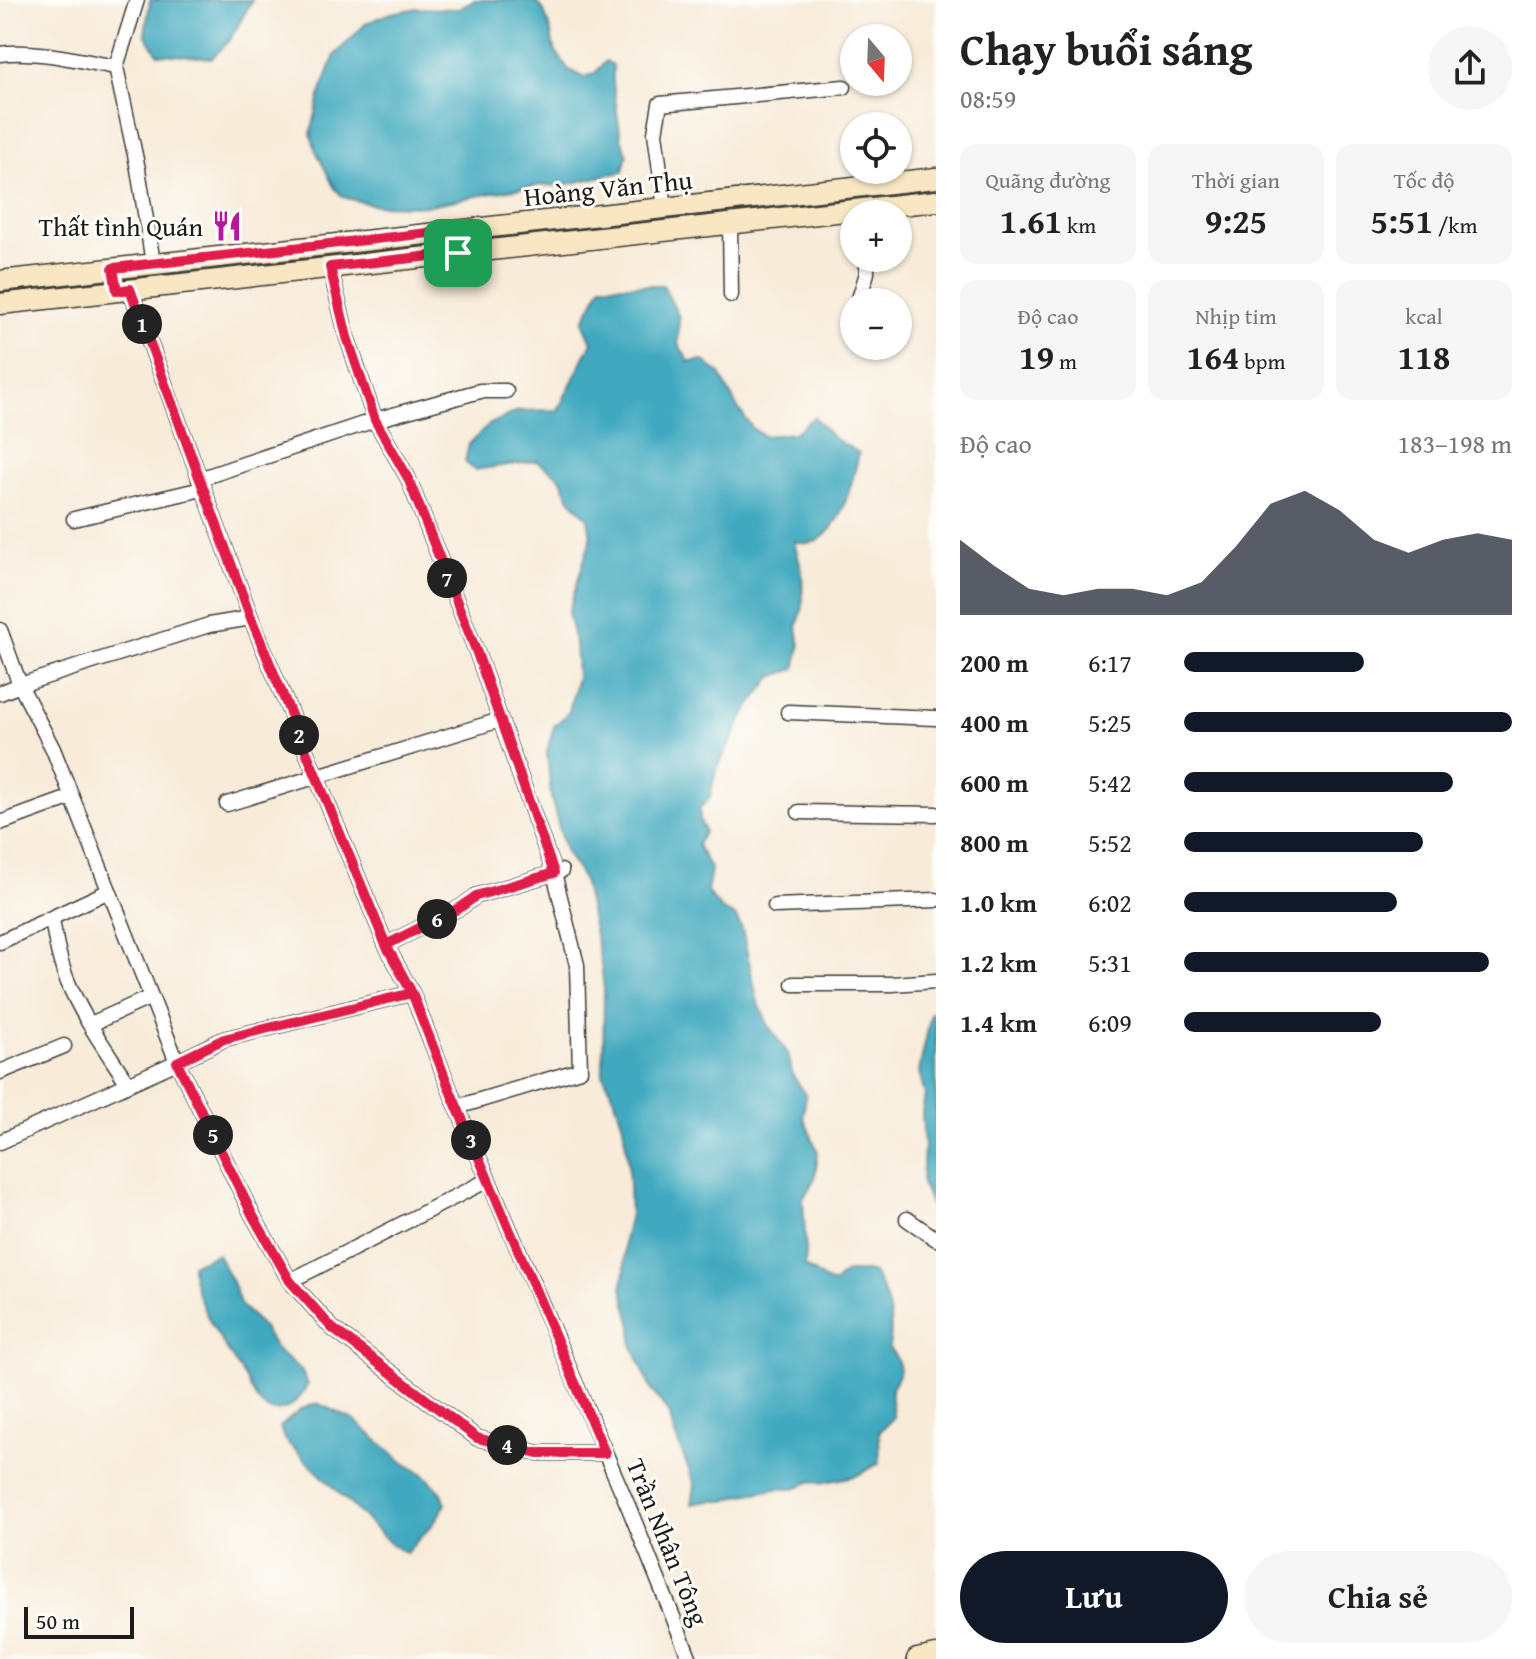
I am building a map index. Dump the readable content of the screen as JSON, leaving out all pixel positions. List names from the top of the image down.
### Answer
{
  "streets": {
    "main road": ["Hoàng Văn Thụ"],
    "street": ["Trần Nhân Tông"]
  },
  "crossings": [
    ["Hoàng Văn Thụ", "Trần Nhân Tông"]
  ],
  "places": {
    "restaurant": ["Thất tình Quán"]
  },
  "scale_bar": "50 m",
  "north": "bottom",
  "page": {
    "heading": ["Chạy buổi sáng", "08:59"],
    "map_buttons": ["+", "−"],
    "stats": [
      ["Quãng đường", "1.61 km"],
      ["Thời gian", "9:25"],
      ["Tốc độ", "5:51 /km"],
      ["Độ cao", "19 m"],
      ["Nhịp tim", "164 bpm"],
      ["kcal", "118"]
    ],
    "pins": [
      "1",
      "7",
      "2",
      "6",
      "5",
      "3",
      "4"
    ],
    "chart": ["Độ cao", "183–198 m"],
    "list": [
      {
        "name": "200 m",
        "note": "6:17"
      },
      {
        "name": "400 m",
        "note": "5:25"
      },
      {
        "name": "600 m",
        "note": "5:42"
      },
      {
        "name": "800 m",
        "note": "5:52"
      },
      {
        "name": "1.0 km",
        "note": "6:02"
      },
      {
        "name": "1.2 km",
        "note": "5:31"
      },
      {
        "name": "1.4 km",
        "note": "6:09"
      }
    ],
    "buttons": ["Lưu", "Chia sẻ"],
    "scale": "50 m"
  }
}
